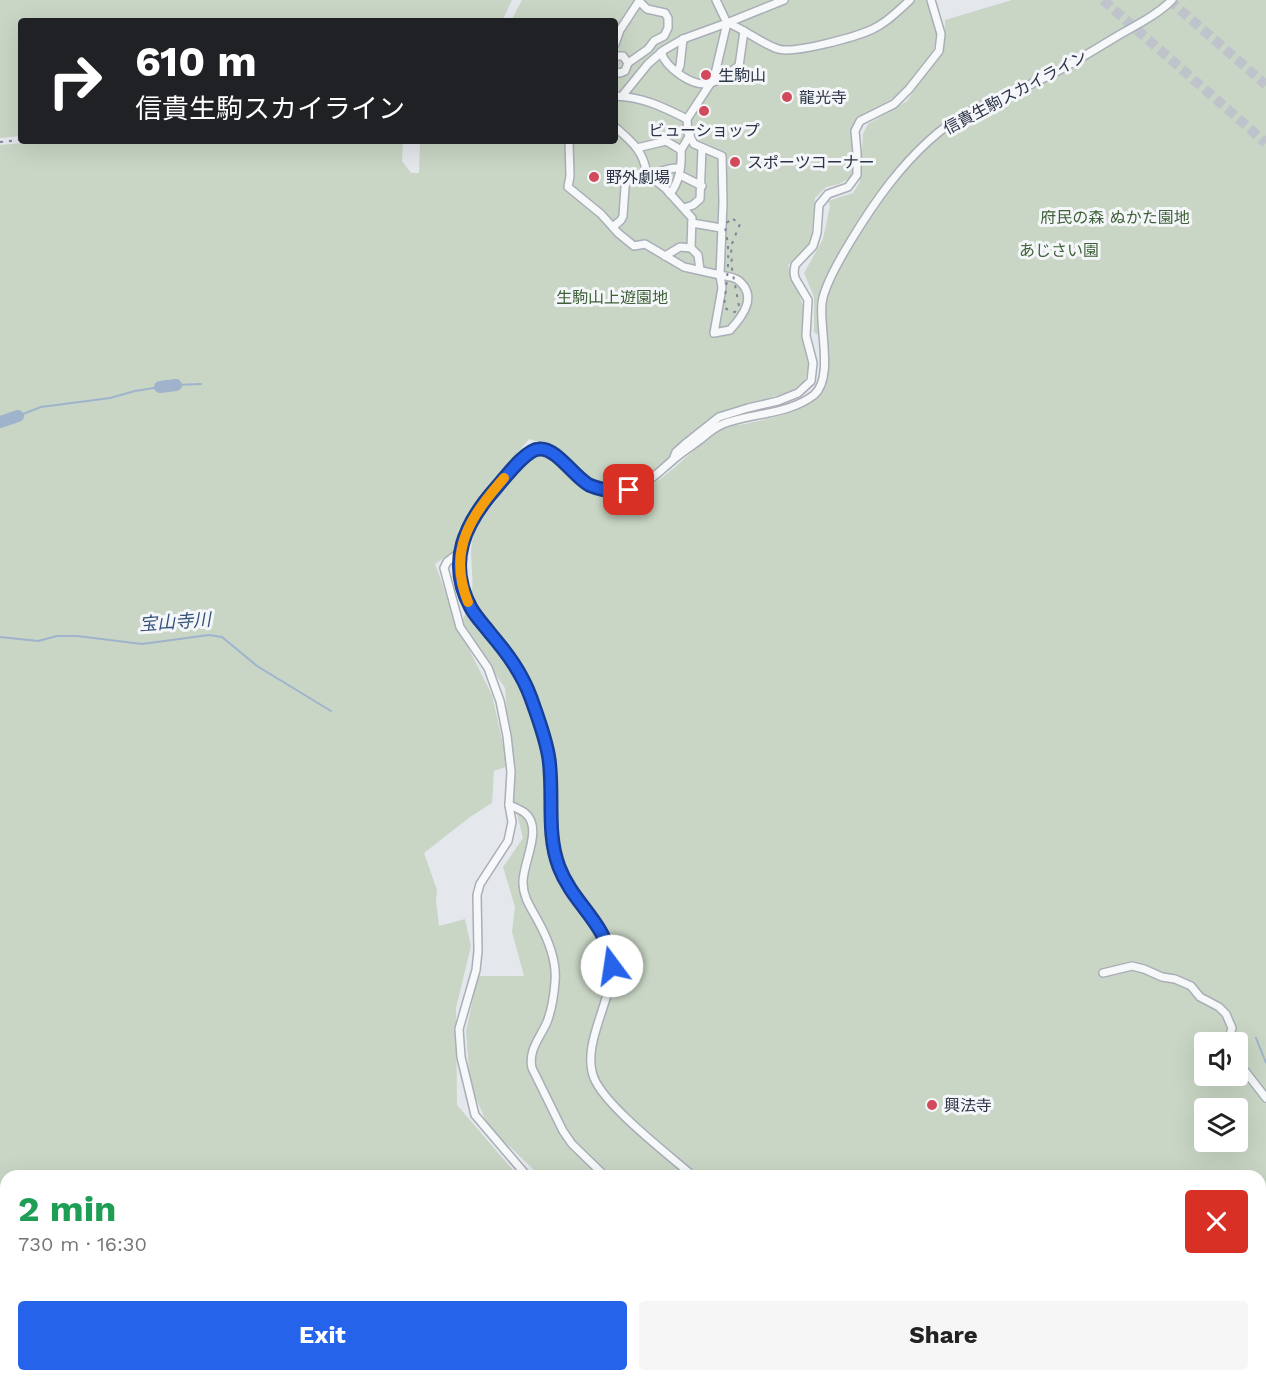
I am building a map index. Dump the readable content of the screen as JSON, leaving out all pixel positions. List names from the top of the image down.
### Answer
{
  "streets": {
    "street": ["信貴生駒スカイライン"]
  },
  "water": ["宝山寺川"],
  "parks": ["府民の森 ぬかた園地", "あじさい園", "生駒山上遊園地"],
  "places": [
    "生駒山",
    "龍光寺",
    "ビューショップ",
    "スポーツコーナー",
    "野外劇場",
    "興法寺"
  ],
  "page": {
    "turn": ["610 m", "信貴生駒スカイライン"],
    "heading": ["2 min", "730 m · 16:30"],
    "buttons": ["Exit", "Share"]
  }
}
